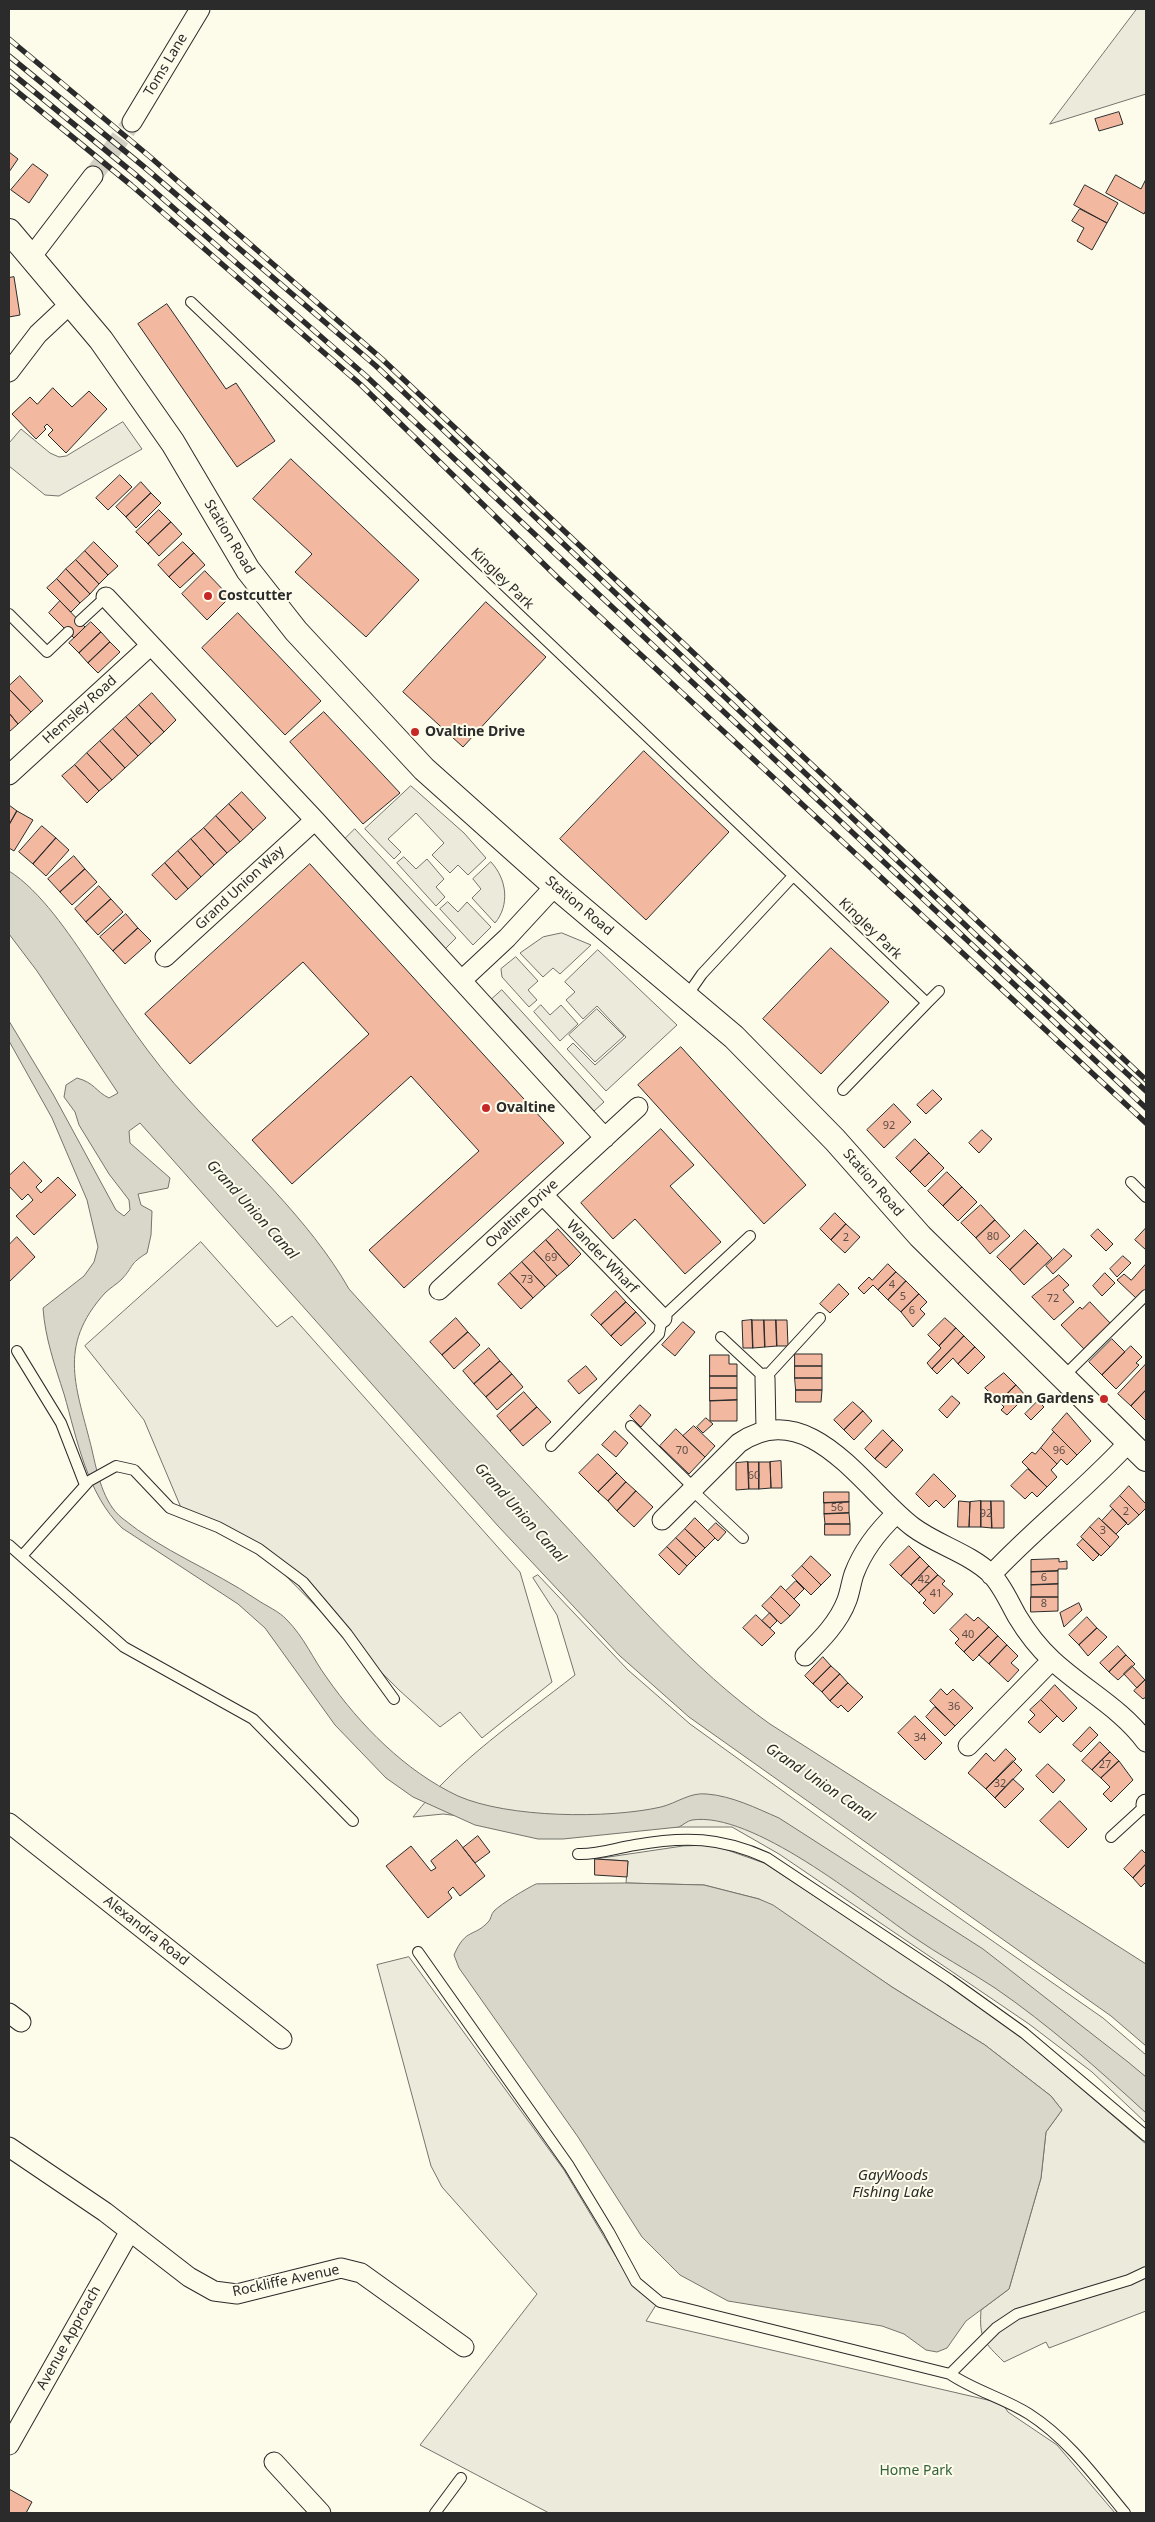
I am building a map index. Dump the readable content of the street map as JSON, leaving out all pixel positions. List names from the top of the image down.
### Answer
{
  "streets": {
    "street": [
      "Toms Lane",
      "Station Road",
      "Hemsley Road",
      "Grand Union Way",
      "Ovaltine Drive",
      "Wander Wharf",
      "Alexandra Road",
      "Rockliffe Avenue",
      "Avenue Approach"
    ],
    "lane": ["Kingley Park"]
  },
  "crossings": [
    ["Ovaltine Drive", "Wander Wharf"],
    ["Rockliffe Avenue", "Avenue Approach"]
  ],
  "water": ["Grand Union Canal", "GayWoods Fishing Lake"],
  "parks": ["Home Park"],
  "places": [
    "Costcutter",
    "Ovaltine Drive",
    "Ovaltine",
    "Roman Gardens"
  ],
  "house_numbers": [
    "92",
    "80",
    "2",
    "69",
    "73",
    "4",
    "5",
    "72",
    "6",
    "70",
    "96",
    "60",
    "56",
    "2",
    "92",
    "3",
    "6",
    "42",
    "41",
    "8",
    "40",
    "36",
    "34",
    "27",
    "32"
  ]
}
